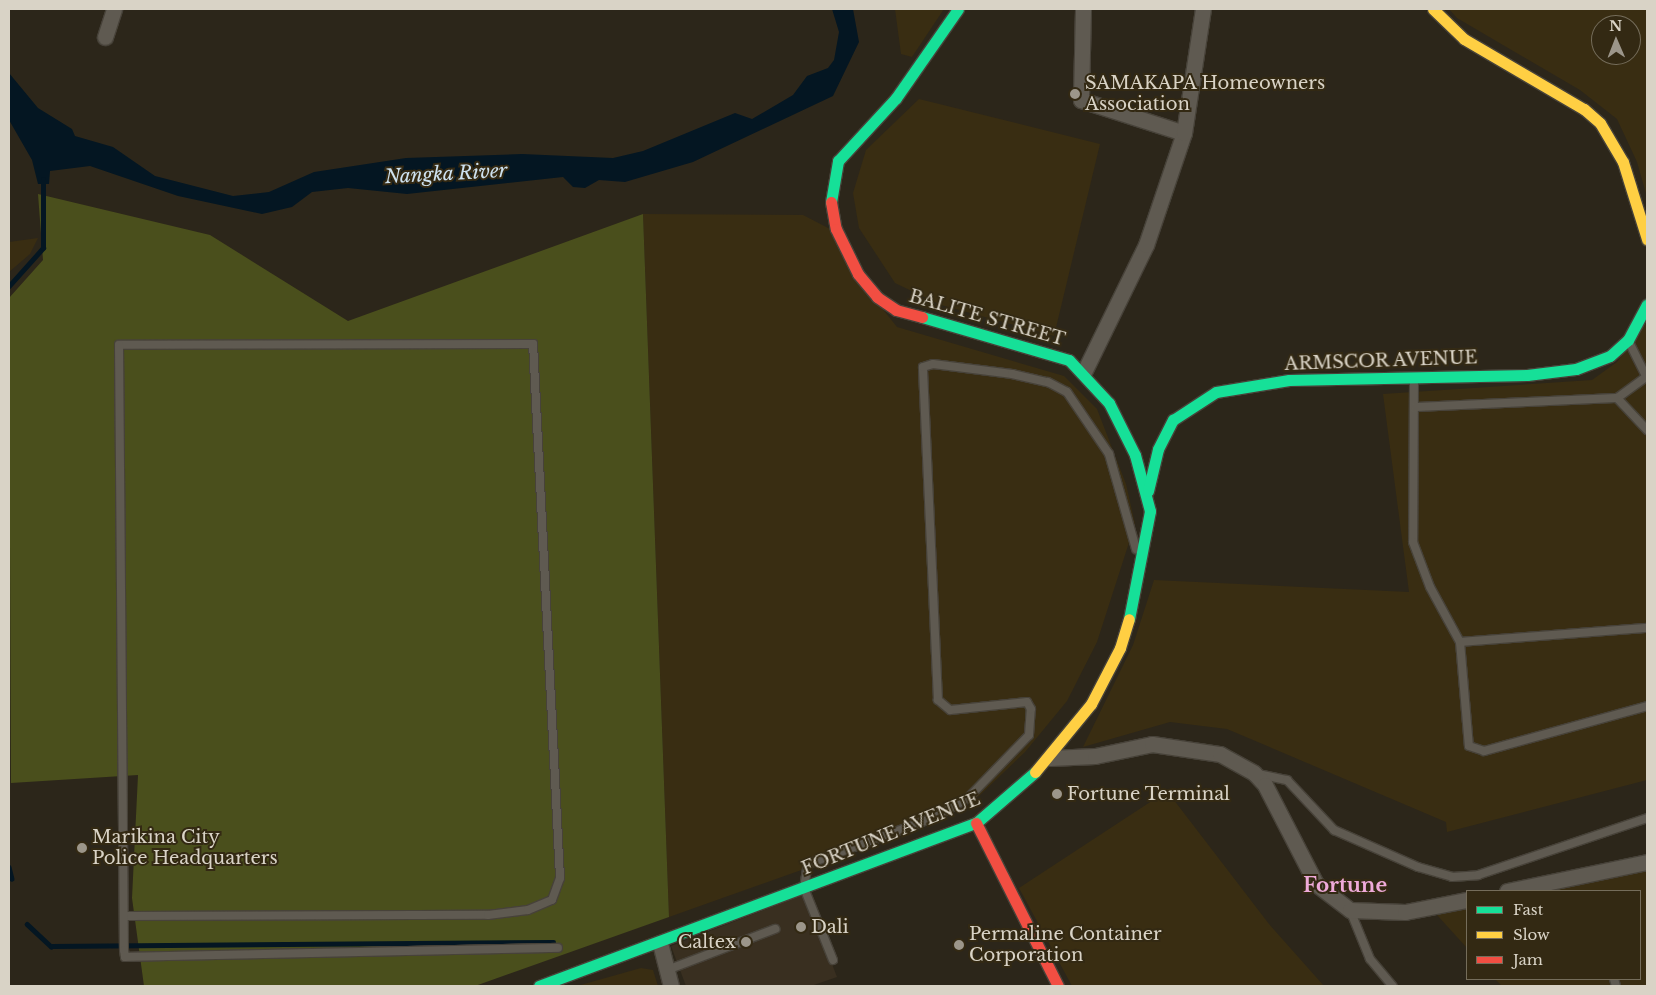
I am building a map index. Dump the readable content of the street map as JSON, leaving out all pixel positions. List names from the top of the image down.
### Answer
{
  "streets": {
    "main road": ["BALITE STREET", "ARMSCOR AVENUE", "FORTUNE AVENUE"]
  },
  "crossings": [
    ["BALITE STREET", "ARMSCOR AVENUE"],
    ["BALITE STREET", "FORTUNE AVENUE"],
    ["ARMSCOR AVENUE", "FORTUNE AVENUE"]
  ],
  "districts": ["Fortune"],
  "water": ["Nangka River"],
  "places": [
    "SAMAKAPA Homeowners Association",
    "Fortune Terminal",
    "Marikina City Police Headquarters",
    "Dali",
    "Caltex",
    "Permaline Container Corporation"
  ],
  "legend": ["Fast", "Slow", "Jam"],
  "north": "top"
}
